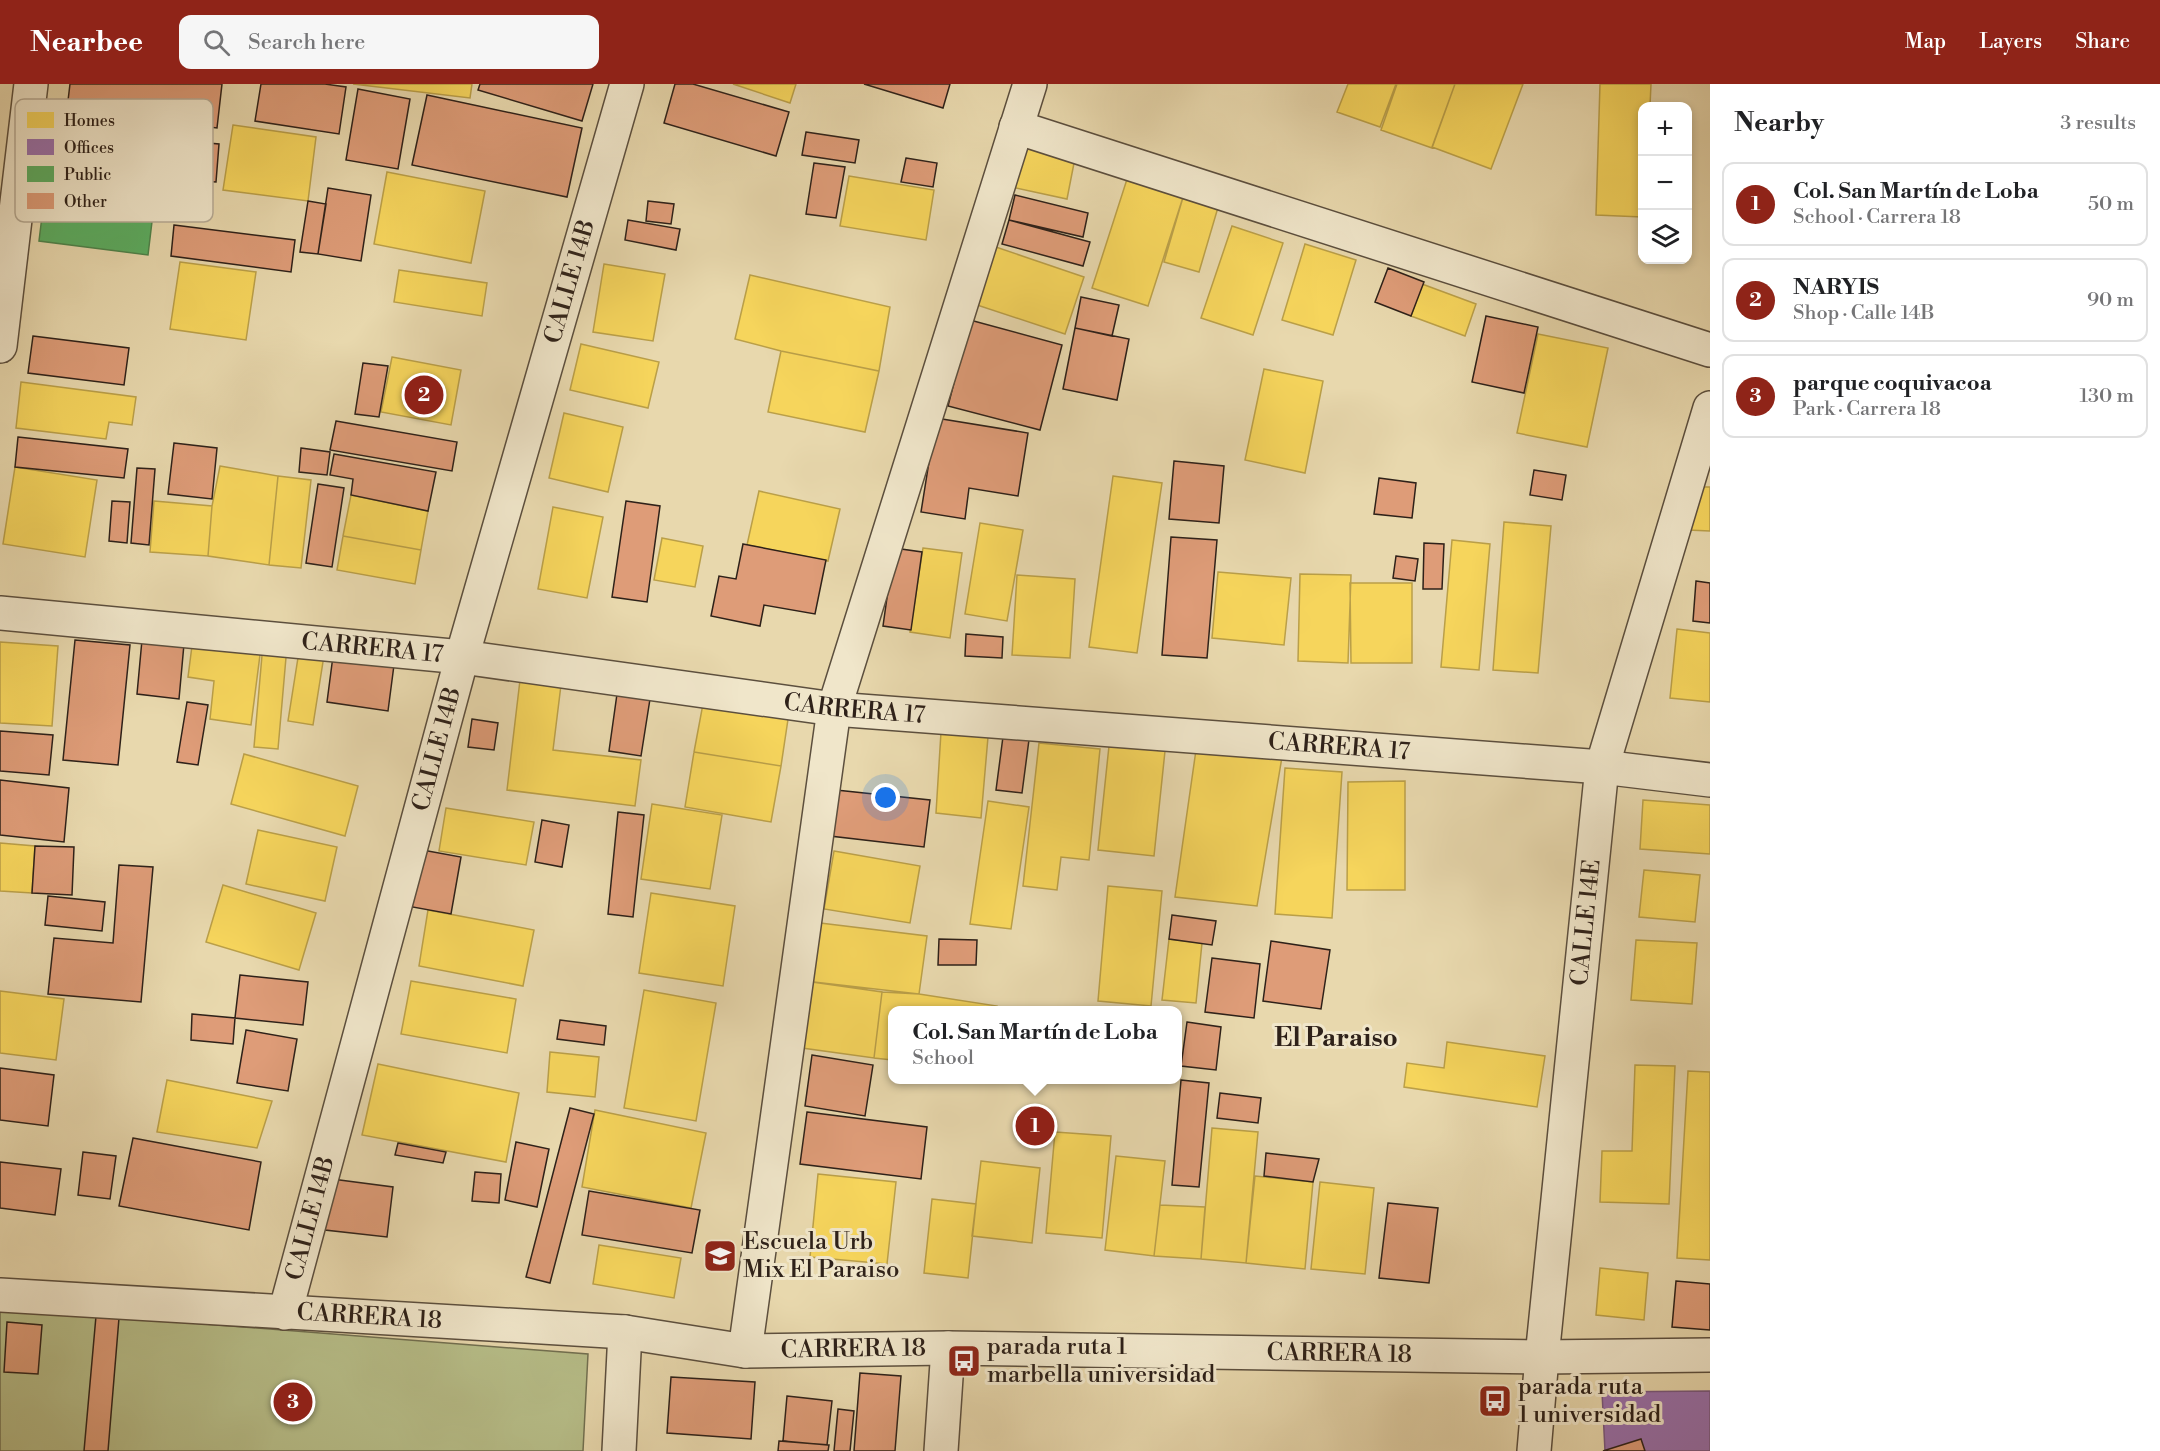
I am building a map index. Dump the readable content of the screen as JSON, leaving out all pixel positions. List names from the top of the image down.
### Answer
{
  "streets": {
    "street": [
      "CALLE 14B",
      "CARRERA 17",
      "CALLE 14E",
      "CARRERA 18"
    ]
  },
  "crossings": [
    ["CALLE 14B", "CARRERA 17"],
    ["CALLE 14B", "CARRERA 18"],
    ["CARRERA 17", "CALLE 14E"],
    ["CALLE 14E", "CARRERA 18"]
  ],
  "districts": ["El Paraiso"],
  "places": {
    "school or university": ["Escuela Urb Mix El Paraiso"],
    "bus stop": ["parada ruta 1 marbella universidad", "parada ruta 1 universidad"]
  },
  "legend": [
    "Homes",
    "Offices",
    "Public",
    "Other"
  ],
  "page": {
    "header": "Nearbee",
    "search": "Search here",
    "nav": ["Map", "Layers", "Share"],
    "heading": ["Nearby", "3 results"],
    "map_buttons": ["+", "−"],
    "list": [
      {
        "mark": "1",
        "name": "Col. San Martín de Loba",
        "note": "School · Carrera 18",
        "value": "50 m"
      },
      {
        "mark": "2",
        "name": "NARYIS",
        "note": "Shop · Calle 14B",
        "value": "90 m"
      },
      {
        "mark": "3",
        "name": "parque coquivacoa",
        "note": "Park · Carrera 18",
        "value": "130 m"
      }
    ],
    "pins": ["2", "1", "3"],
    "popup": ["Col. San Martín de Loba", "School"]
  }
}
